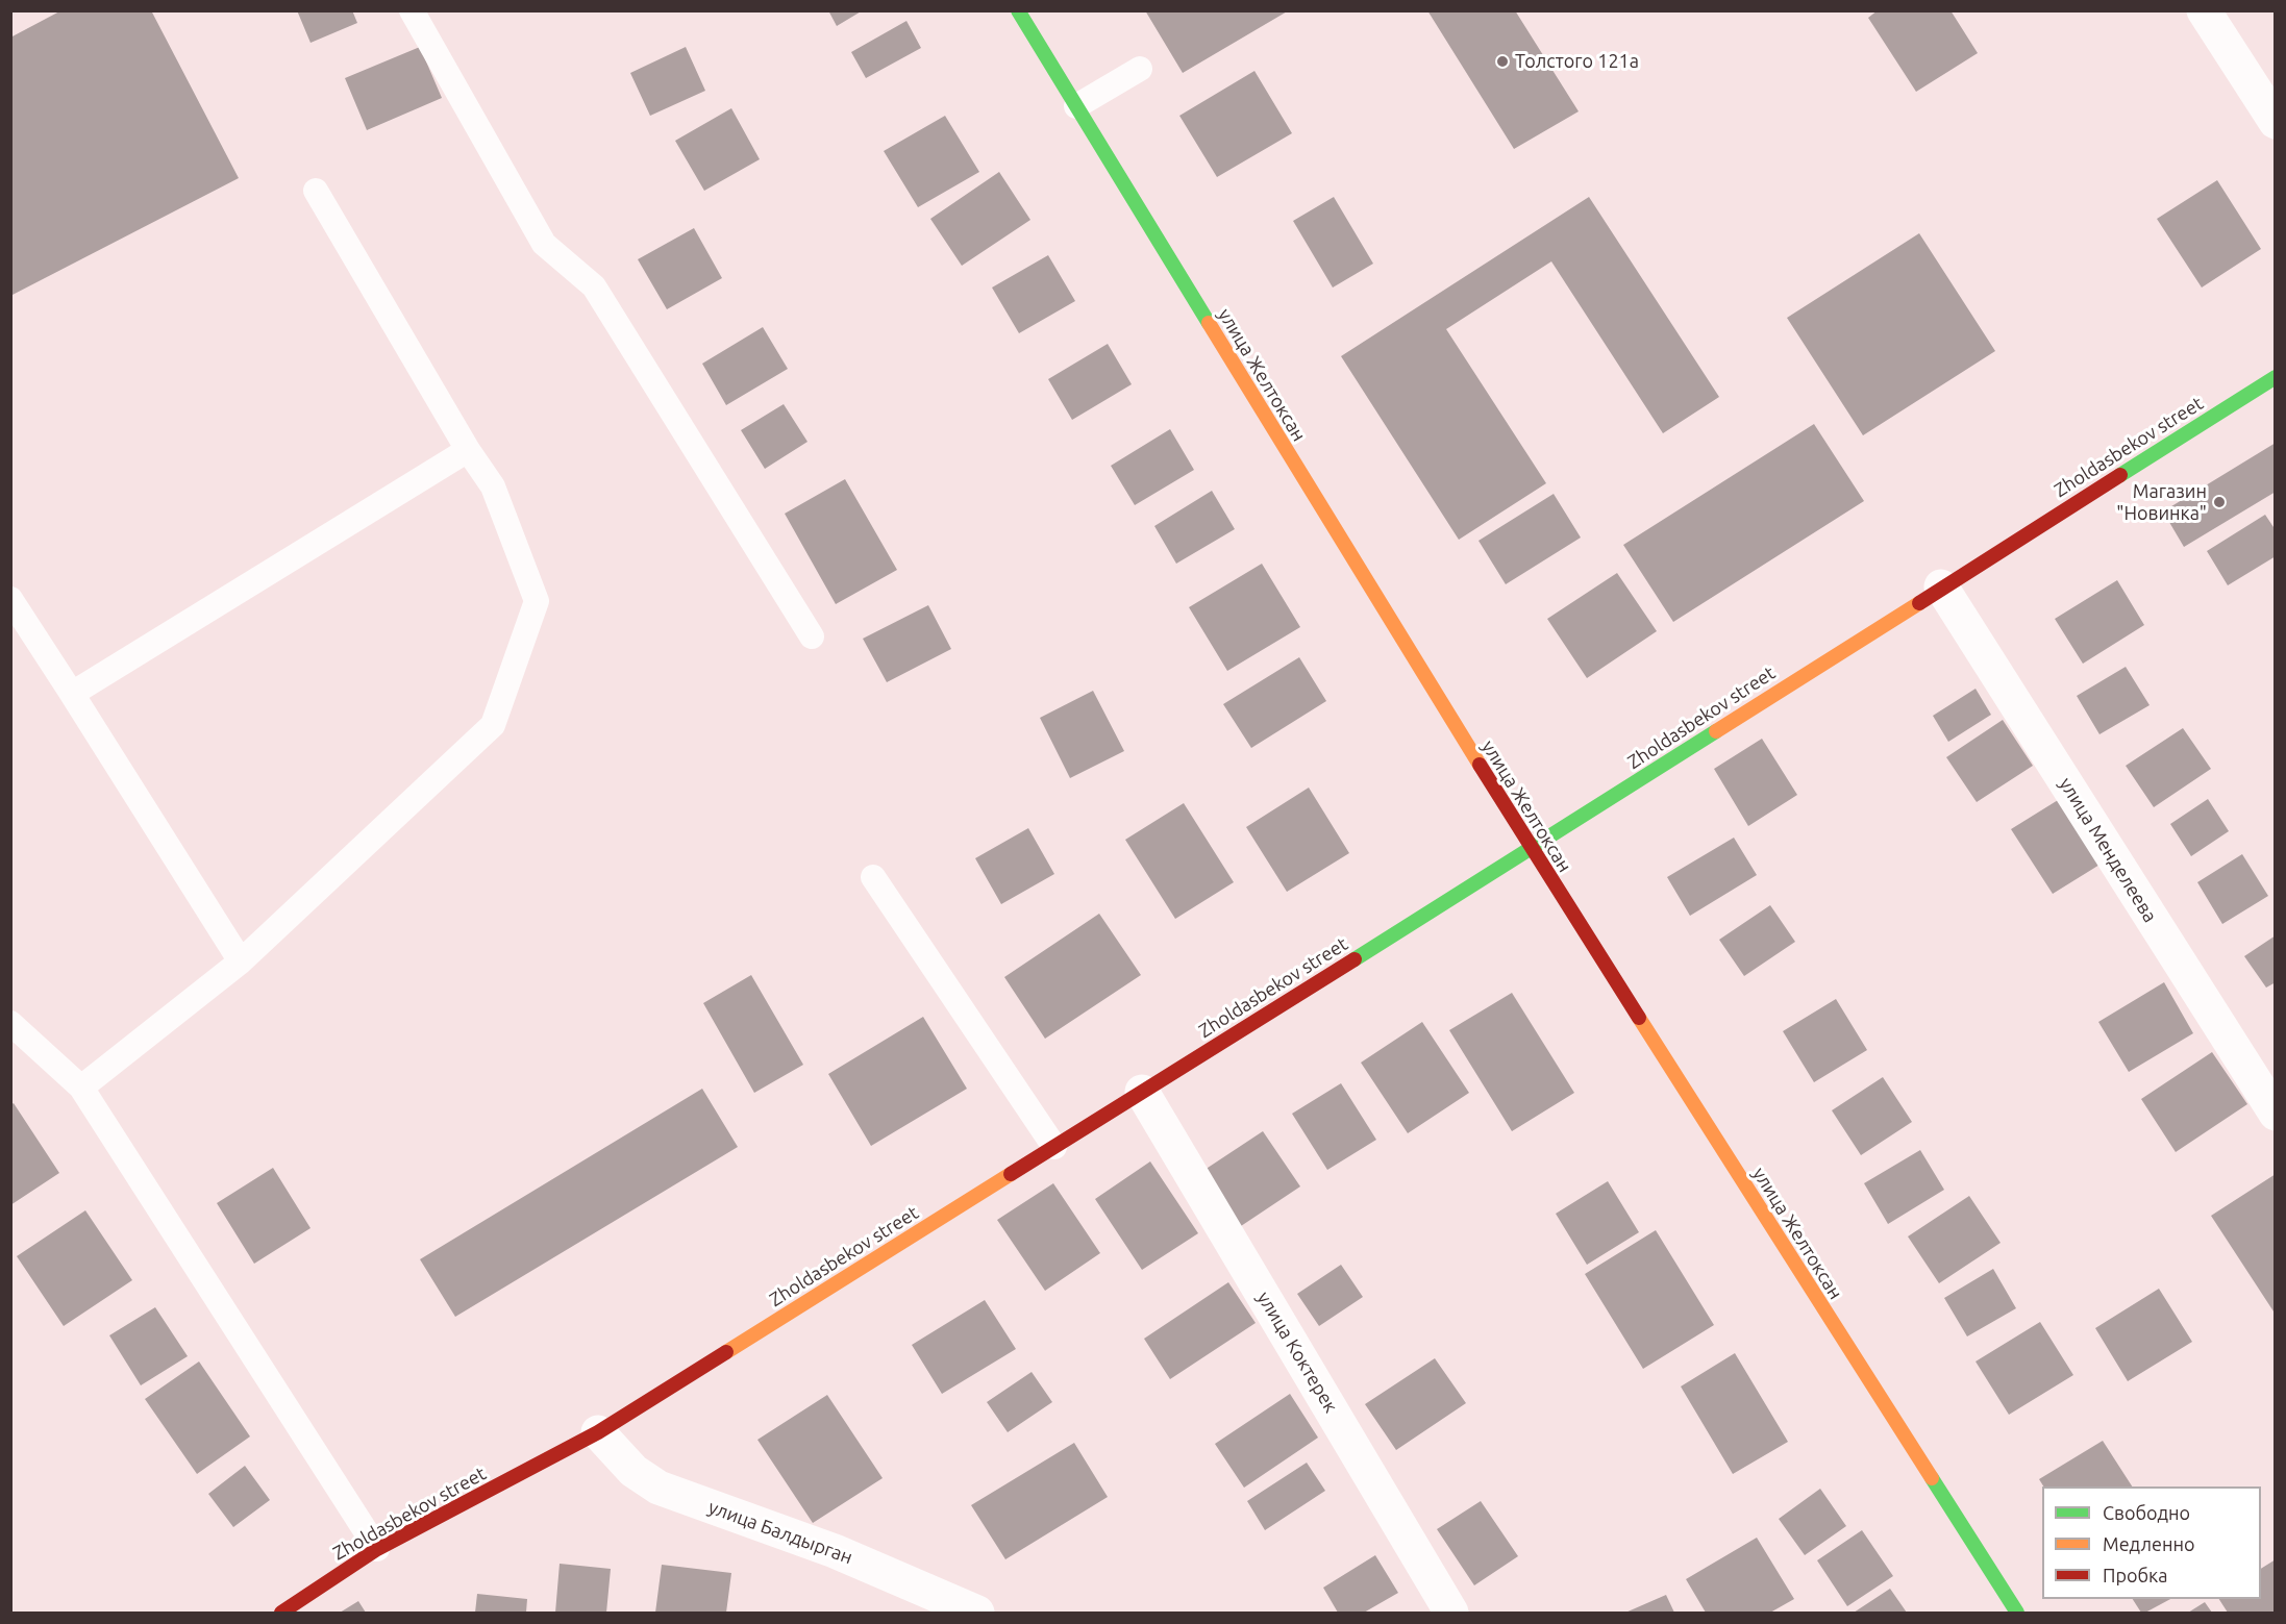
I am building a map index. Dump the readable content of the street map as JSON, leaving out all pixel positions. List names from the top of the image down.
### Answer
{
  "streets": {
    "street": [
      "улица Желтоксан",
      "Zholdasbekov street",
      "улица Менделеева",
      "улица Коктерек",
      "улица Балдырган"
    ]
  },
  "crossings": [
    ["улица Желтоксан", "Zholdasbekov street"],
    ["Zholdasbekov street", "улица Менделеева"],
    ["Zholdasbekov street", "улица Коктерек"],
    ["Zholdasbekov street", "улица Балдырган"]
  ],
  "places": ["Толстого 121а", "Магазин \"Новинка\""],
  "legend": ["Свободно", "Медленно", "Пробка"]
}
